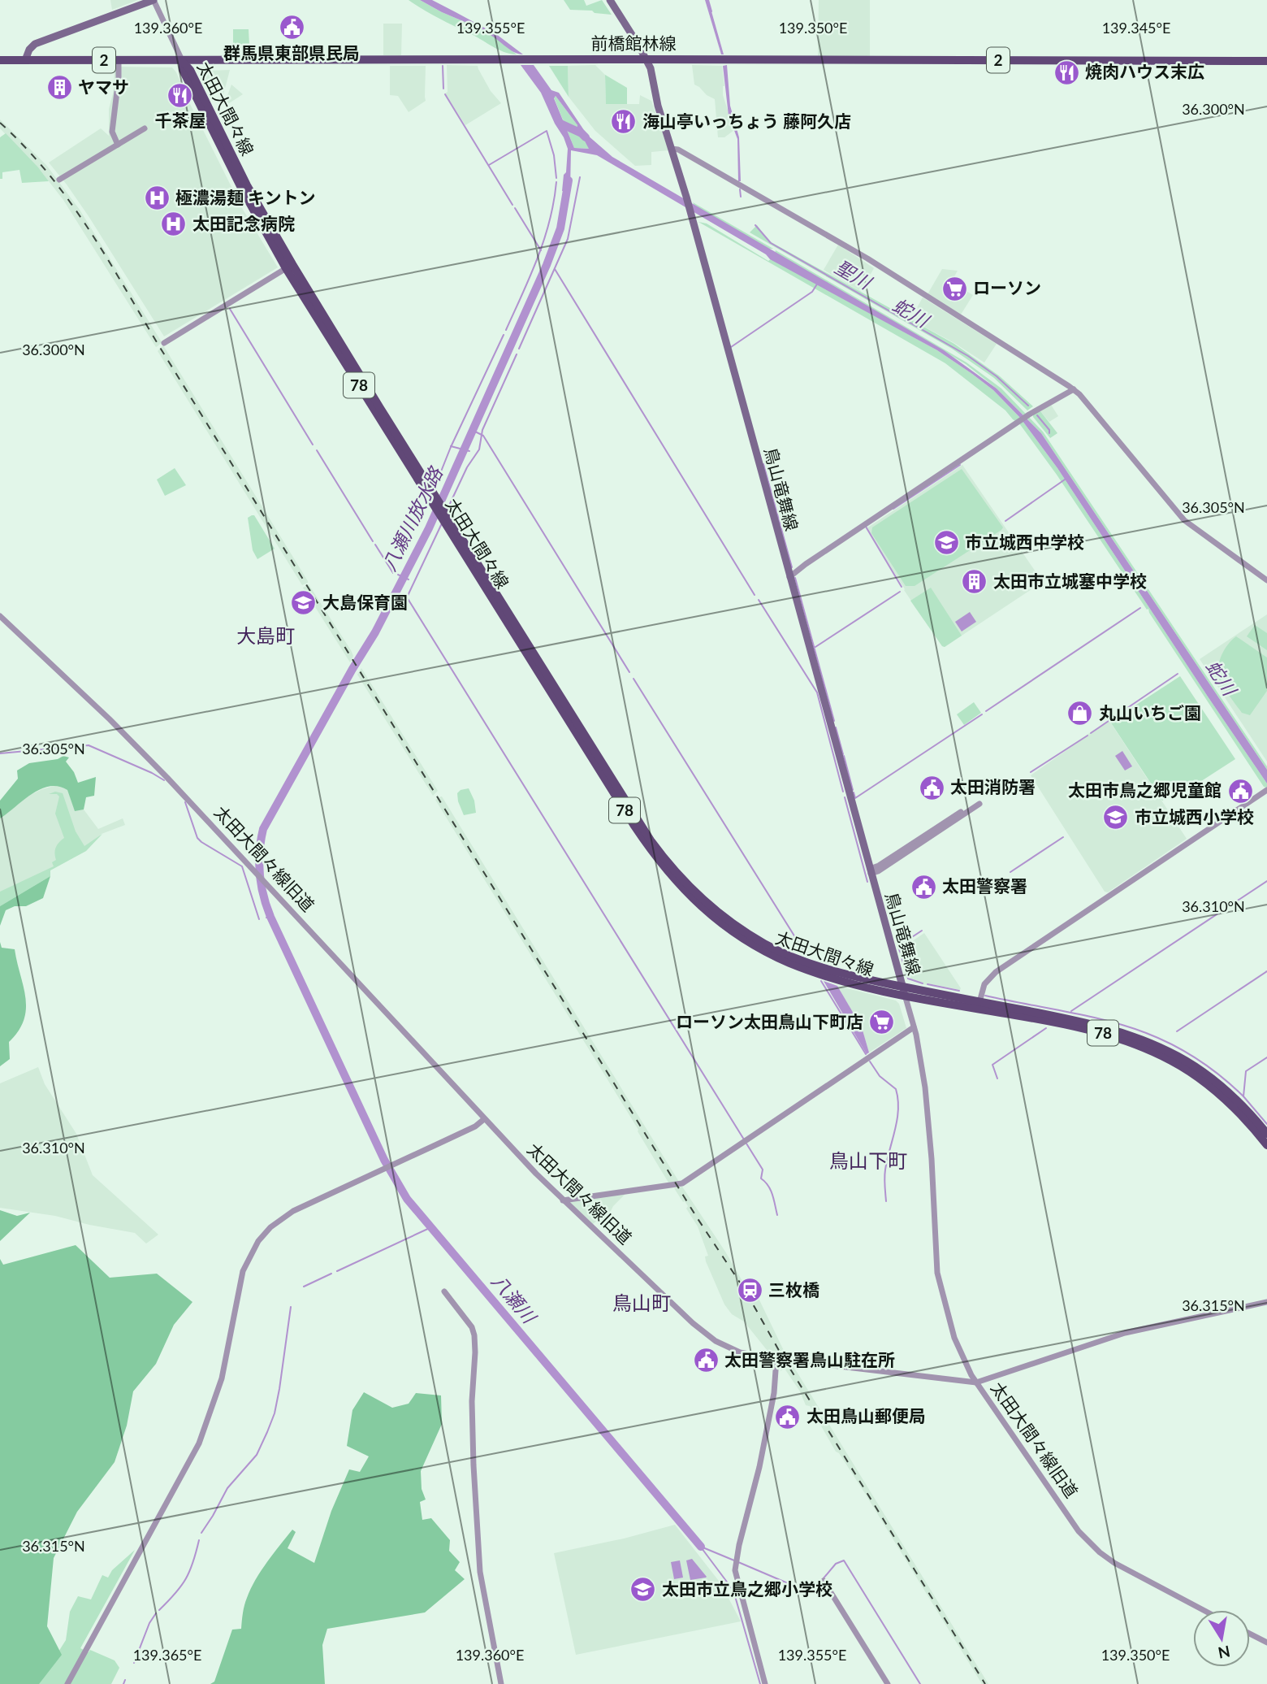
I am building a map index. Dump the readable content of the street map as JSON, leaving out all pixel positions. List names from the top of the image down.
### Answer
{
  "streets": {
    "main road": [
      "前橋館林線",
      "2",
      "太田大間々線",
      "78",
      "鳥山竜舞線"
    ],
    "street": ["太田大間々線旧道"]
  },
  "crossings": [
    ["前橋館林線", "太田大間々線"],
    ["前橋館林線", "鳥山竜舞線"],
    ["太田大間々線", "鳥山竜舞線"]
  ],
  "districts": ["大島町", "鳥山下町", "鳥山町"],
  "water": [
    "聖川",
    "蛇川",
    "八瀬川放水路",
    "八瀬川"
  ],
  "places": {
    "public building": [
      "群馬県東部県民局",
      "太田消防署",
      "太田市鳥之郷児童館",
      "太田警察署",
      "太田警察署鳥山駐在所",
      "太田鳥山郵便局"
    ],
    "restaurant": ["焼肉ハウス末広", "千茶屋", "海山亭いっちょう 藤阿久店"],
    "building": ["ヤマサ", "太田市立城塞中学校"],
    "hospital": ["極濃湯麺 キントン", "太田記念病院"],
    "supermarket": ["ローソン", "ローソン太田鳥山下町店"],
    "school or university": [
      "市立城西中学校",
      "大島保育園",
      "市立城西小学校",
      "太田市立鳥之郷小学校"
    ],
    "shop": ["丸山いちご園"],
    "station": ["三枚橋"]
  },
  "north": "bottom",
  "coordinates": [
    "139.360°E",
    "139.355°E",
    "139.350°E",
    "139.345°E",
    "36.300°N",
    "36.305°N",
    "36.310°N",
    "36.315°N",
    "139.365°E"
  ]
}
